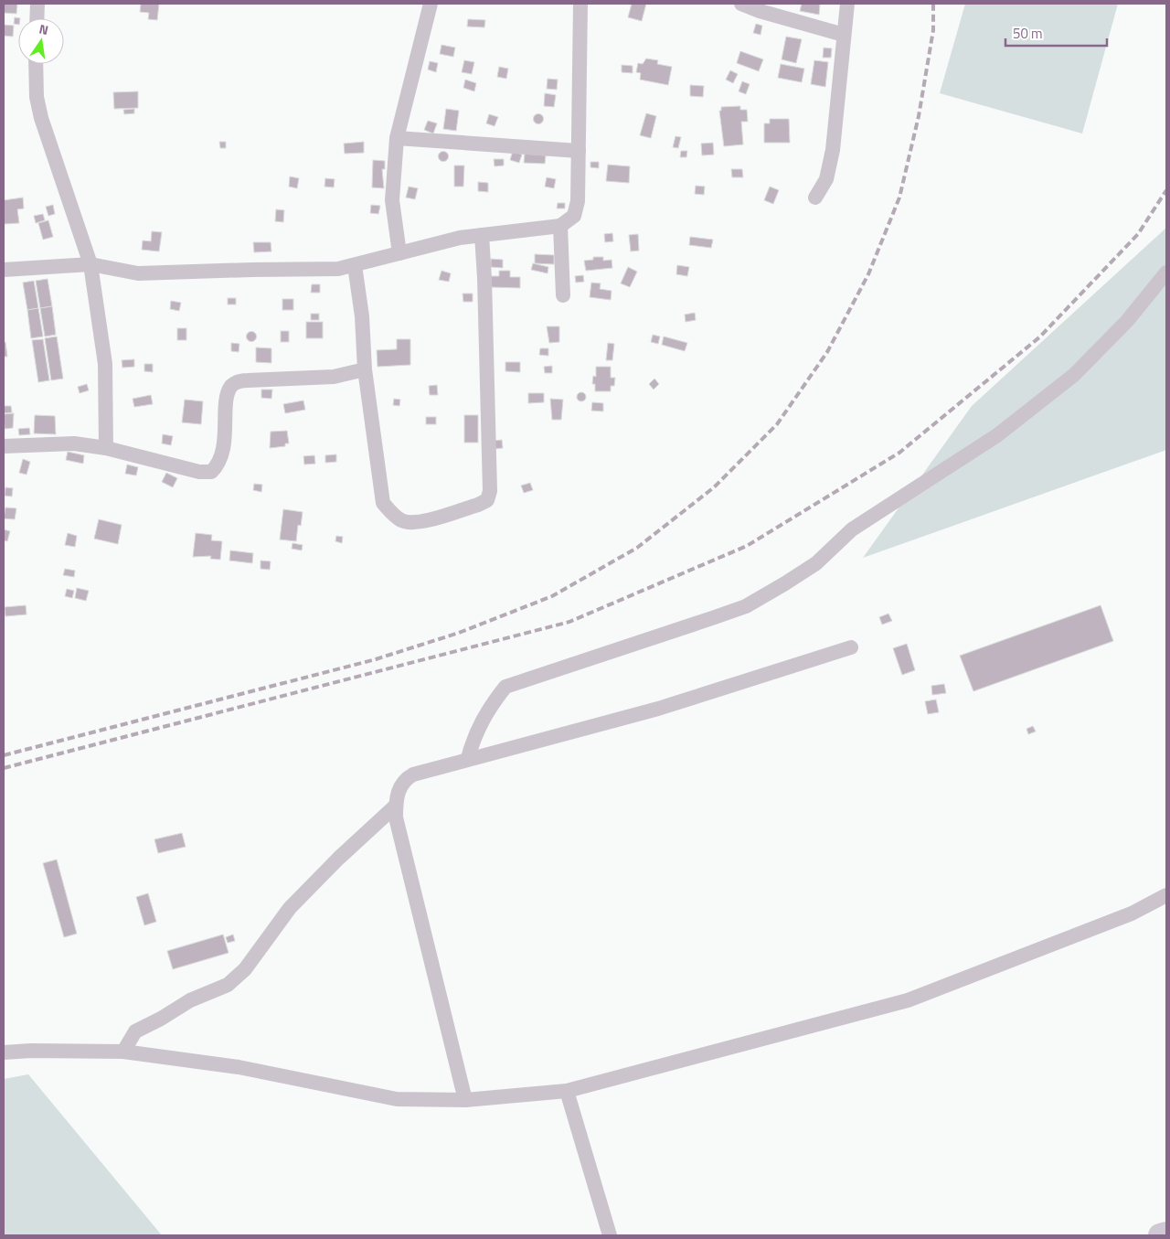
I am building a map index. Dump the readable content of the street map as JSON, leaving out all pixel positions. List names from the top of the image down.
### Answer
{
  "scale_bar": "50 m",
  "north": "top"
}
